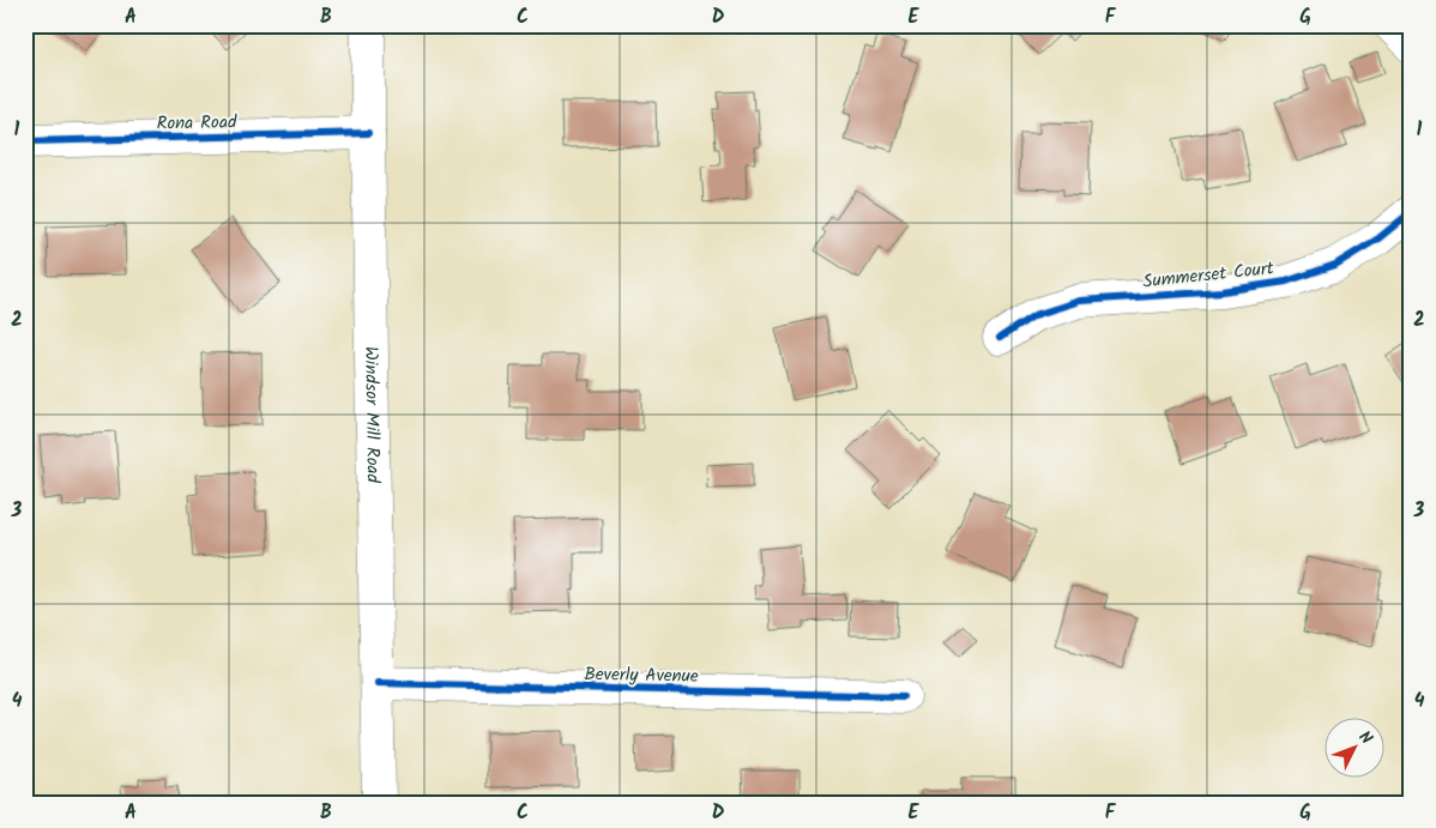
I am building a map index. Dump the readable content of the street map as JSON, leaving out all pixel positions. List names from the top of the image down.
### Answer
{
  "streets": {
    "street": [
      "Rona Road",
      "Summerset Court",
      "Windsor Mill Road",
      "Beverly Avenue"
    ]
  },
  "crossings": [
    ["Rona Road", "Windsor Mill Road"],
    ["Windsor Mill Road", "Beverly Avenue"]
  ],
  "north": "top right",
  "grid": {
    "columns": [
      "A",
      "B",
      "C",
      "D",
      "E",
      "F",
      "G"
    ],
    "rows": [
      "1",
      "2",
      "3",
      "4"
    ]
  }
}
